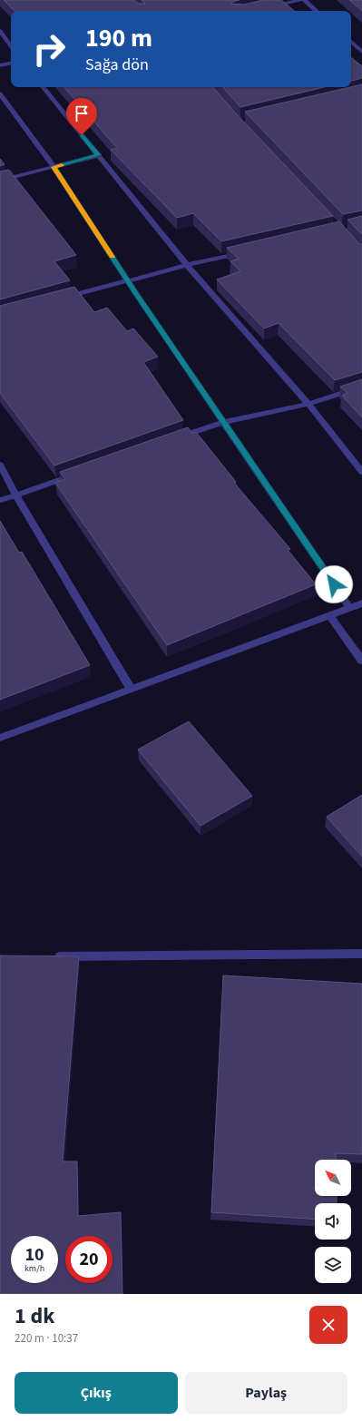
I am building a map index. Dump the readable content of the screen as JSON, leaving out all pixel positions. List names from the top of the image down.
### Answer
{
  "north": "top left",
  "page": {
    "turn": ["190 m", "Sağa dön"],
    "speed": "10 km/h",
    "limit": "20",
    "heading": ["1 dk", "220 m · 10:37"],
    "buttons": ["Çıkış", "Paylaş"]
  }
}
